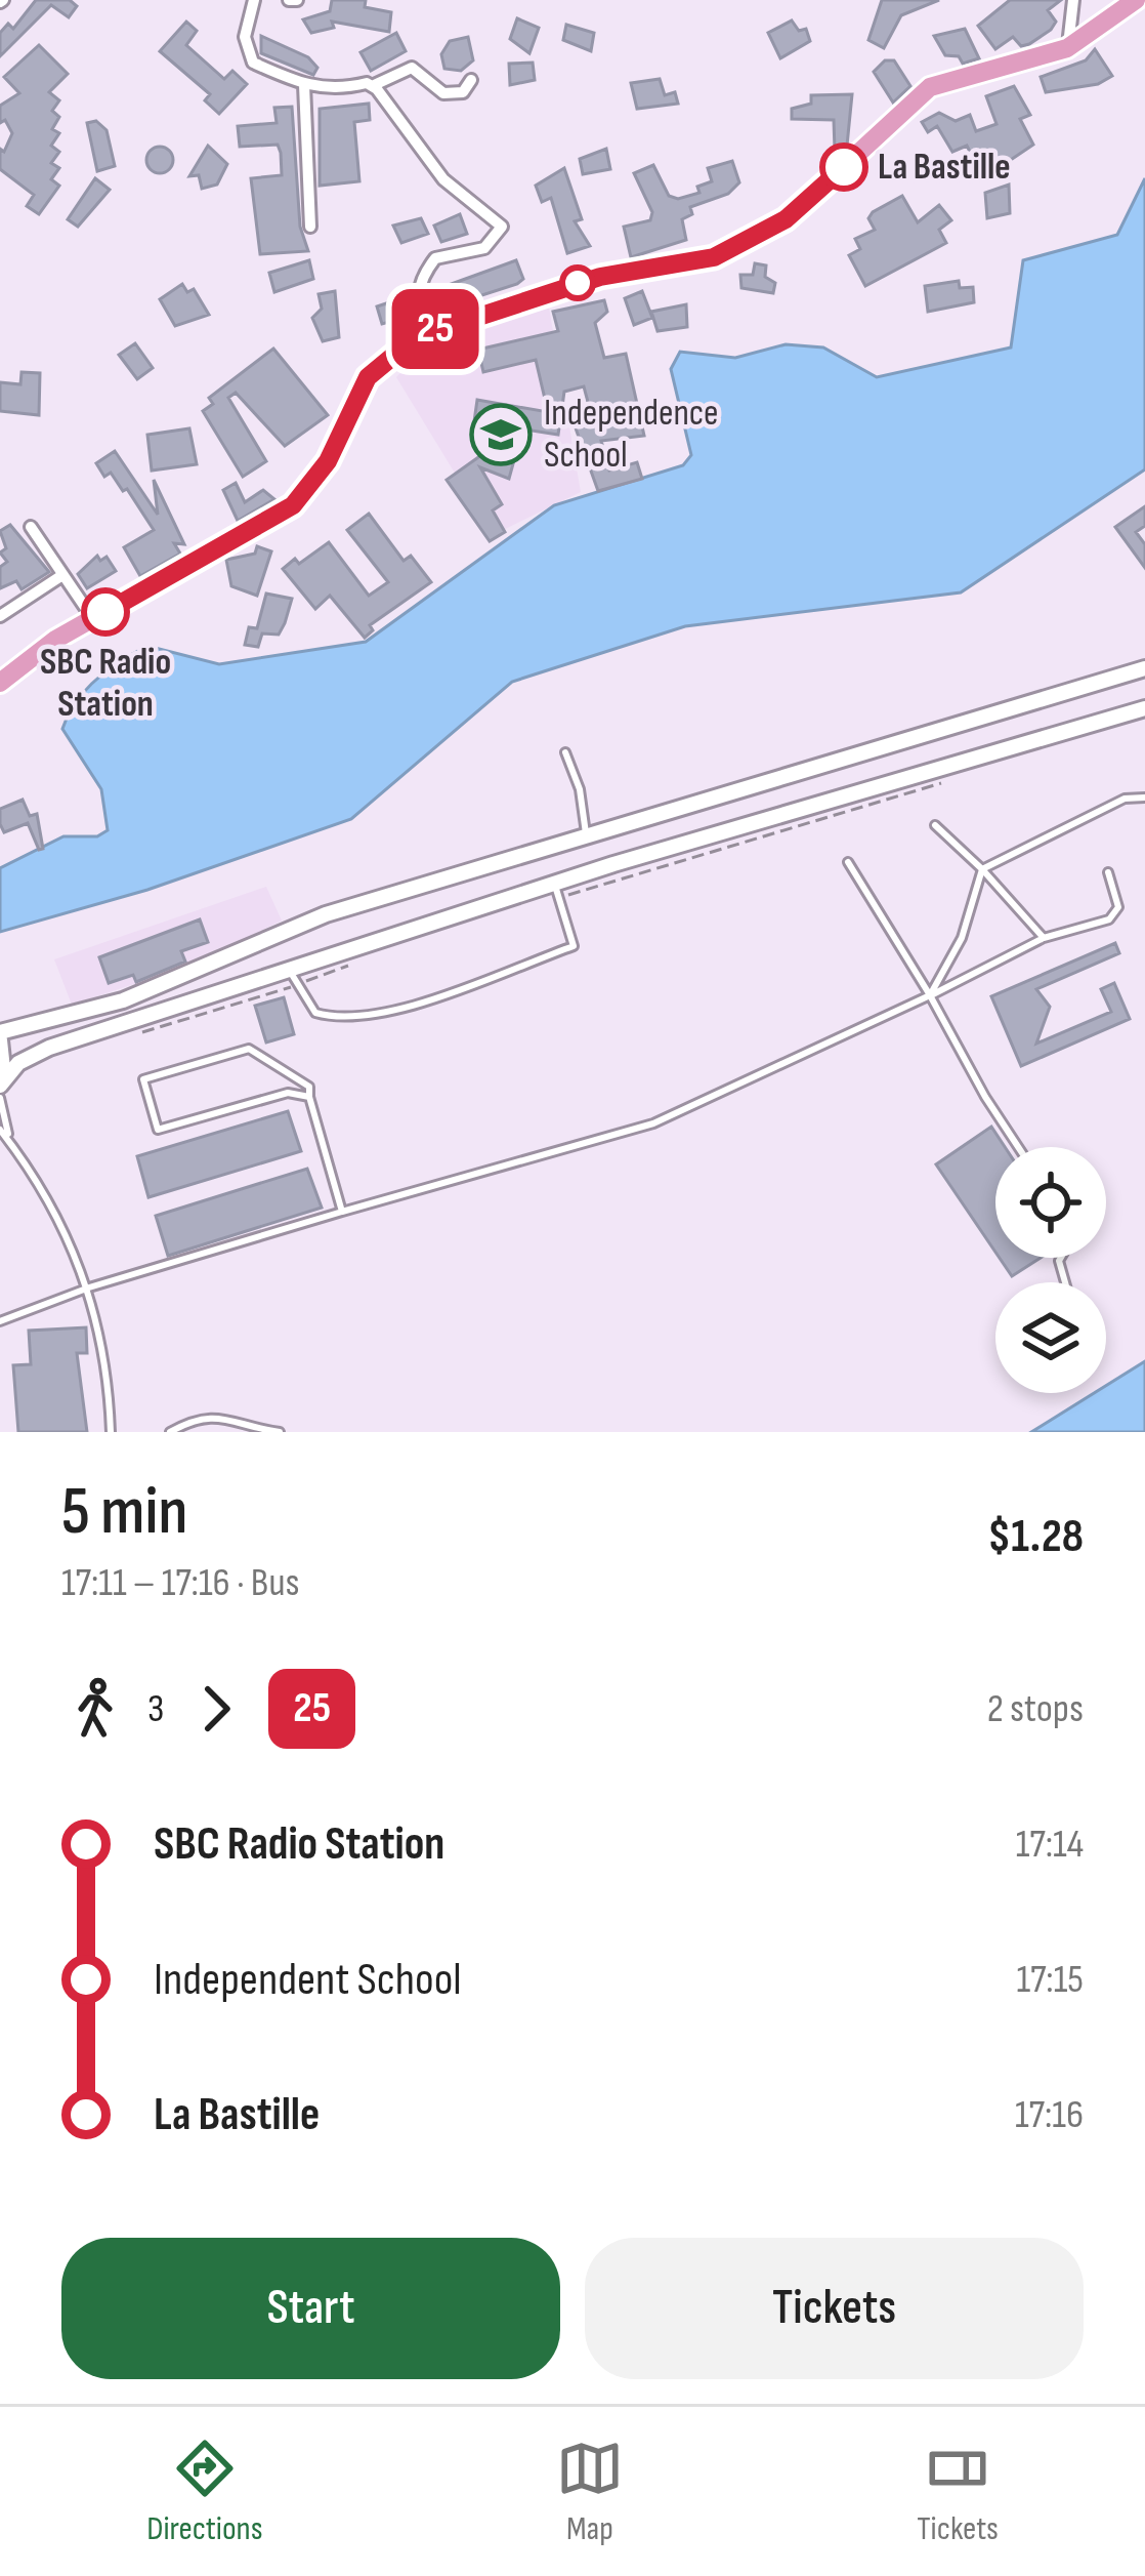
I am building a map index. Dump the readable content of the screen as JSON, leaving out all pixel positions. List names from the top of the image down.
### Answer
{
  "places": {
    "other": ["La Bastille", "SBC Radio Station"],
    "school or university": ["Independence School"]
  },
  "lines": ["bus line 25"],
  "page": {
    "on_map": "25",
    "heading": ["5 min", "17:11 – 17:16 · Bus", "$1.28"],
    "legs": ["3", "25", "2 stops"],
    "list": [
      {
        "name": "SBC Radio Station",
        "value": "17:14"
      },
      {
        "name": "Independent School",
        "value": "17:15"
      },
      {
        "name": "La Bastille",
        "value": "17:16"
      }
    ],
    "buttons": ["Start", "Tickets"],
    "tabs": ["Directions", "Map", "Tickets"]
  }
}
